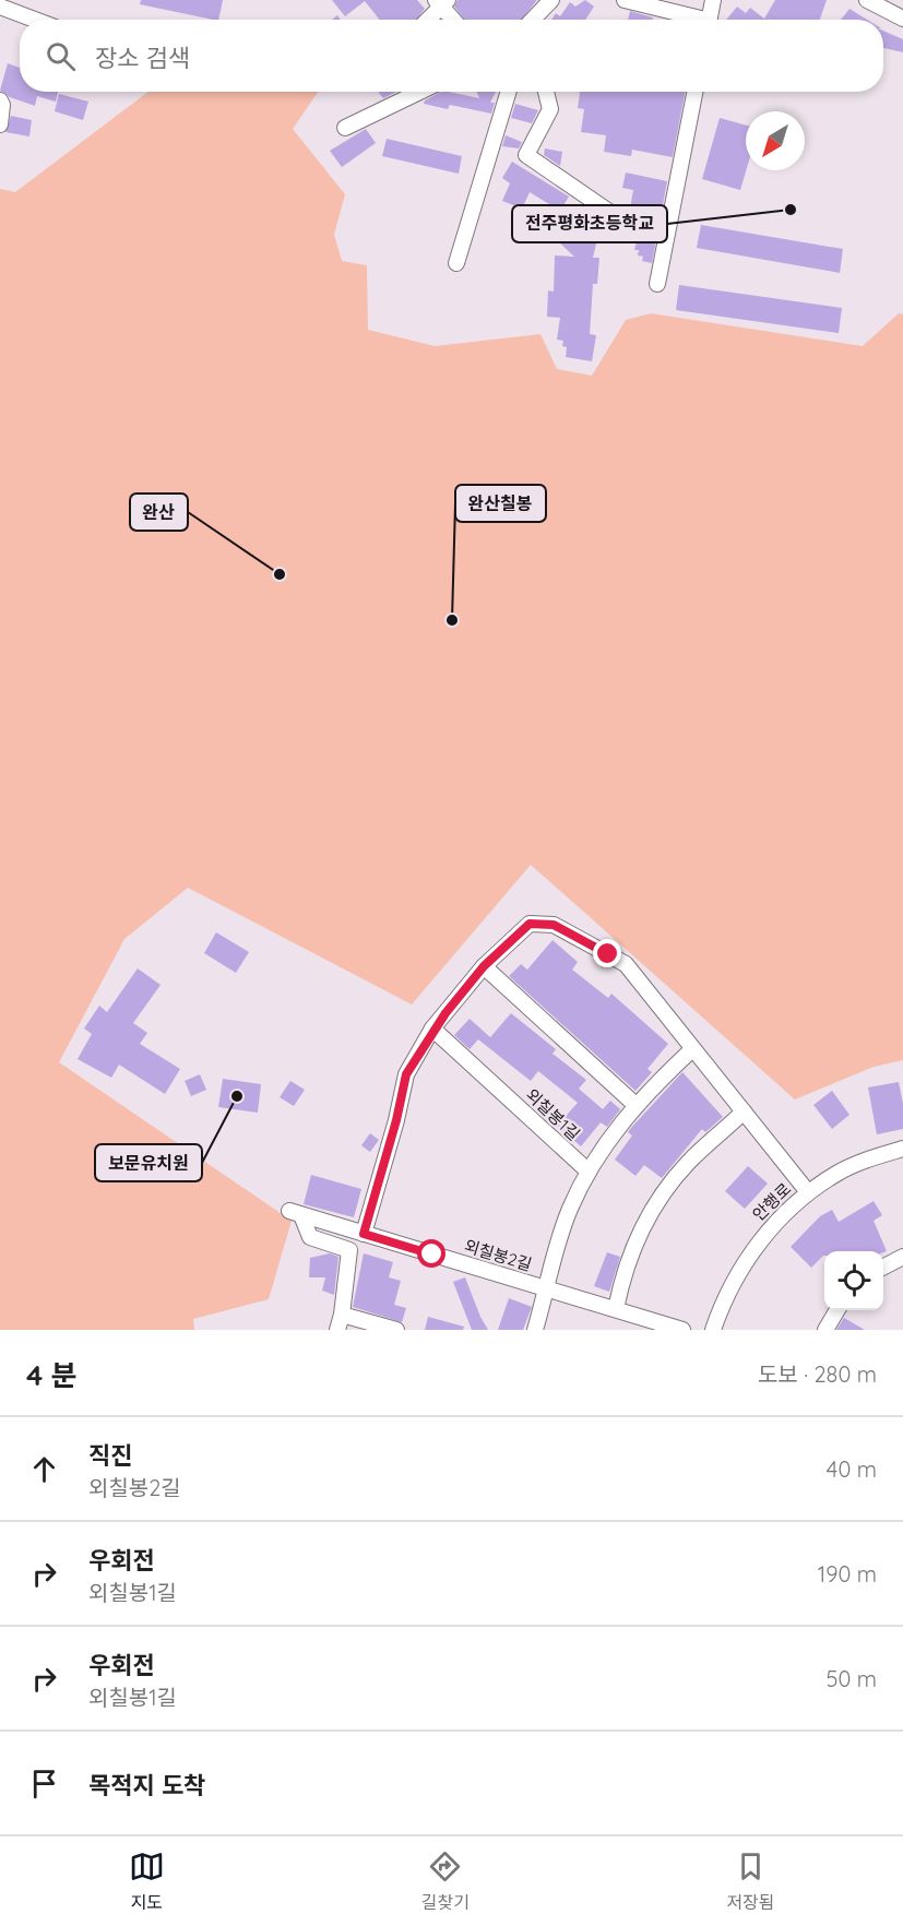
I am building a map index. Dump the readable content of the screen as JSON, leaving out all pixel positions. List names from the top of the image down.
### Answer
{
  "streets": {
    "street": ["외칠봉1길", "안행로", "외칠봉2길"]
  },
  "crossings": [
    ["외칠봉1길", "외칠봉2길"]
  ],
  "places": [
    "전주평화초등학교",
    "완산",
    "완산칠봉",
    "보문유치원"
  ],
  "north": "bottom left",
  "page": {
    "search": "장소 검색",
    "heading": ["4 분", "도보 · 280 m"],
    "list": [
      ["직진", "외칠봉2길", "40 m"],
      ["우회전", "외칠봉1길", "190 m"],
      ["우회전", "외칠봉1길", "50 m"],
      "목적지 도착"
    ],
    "nav": ["지도", "길찾기", "저장됨"]
  }
}
